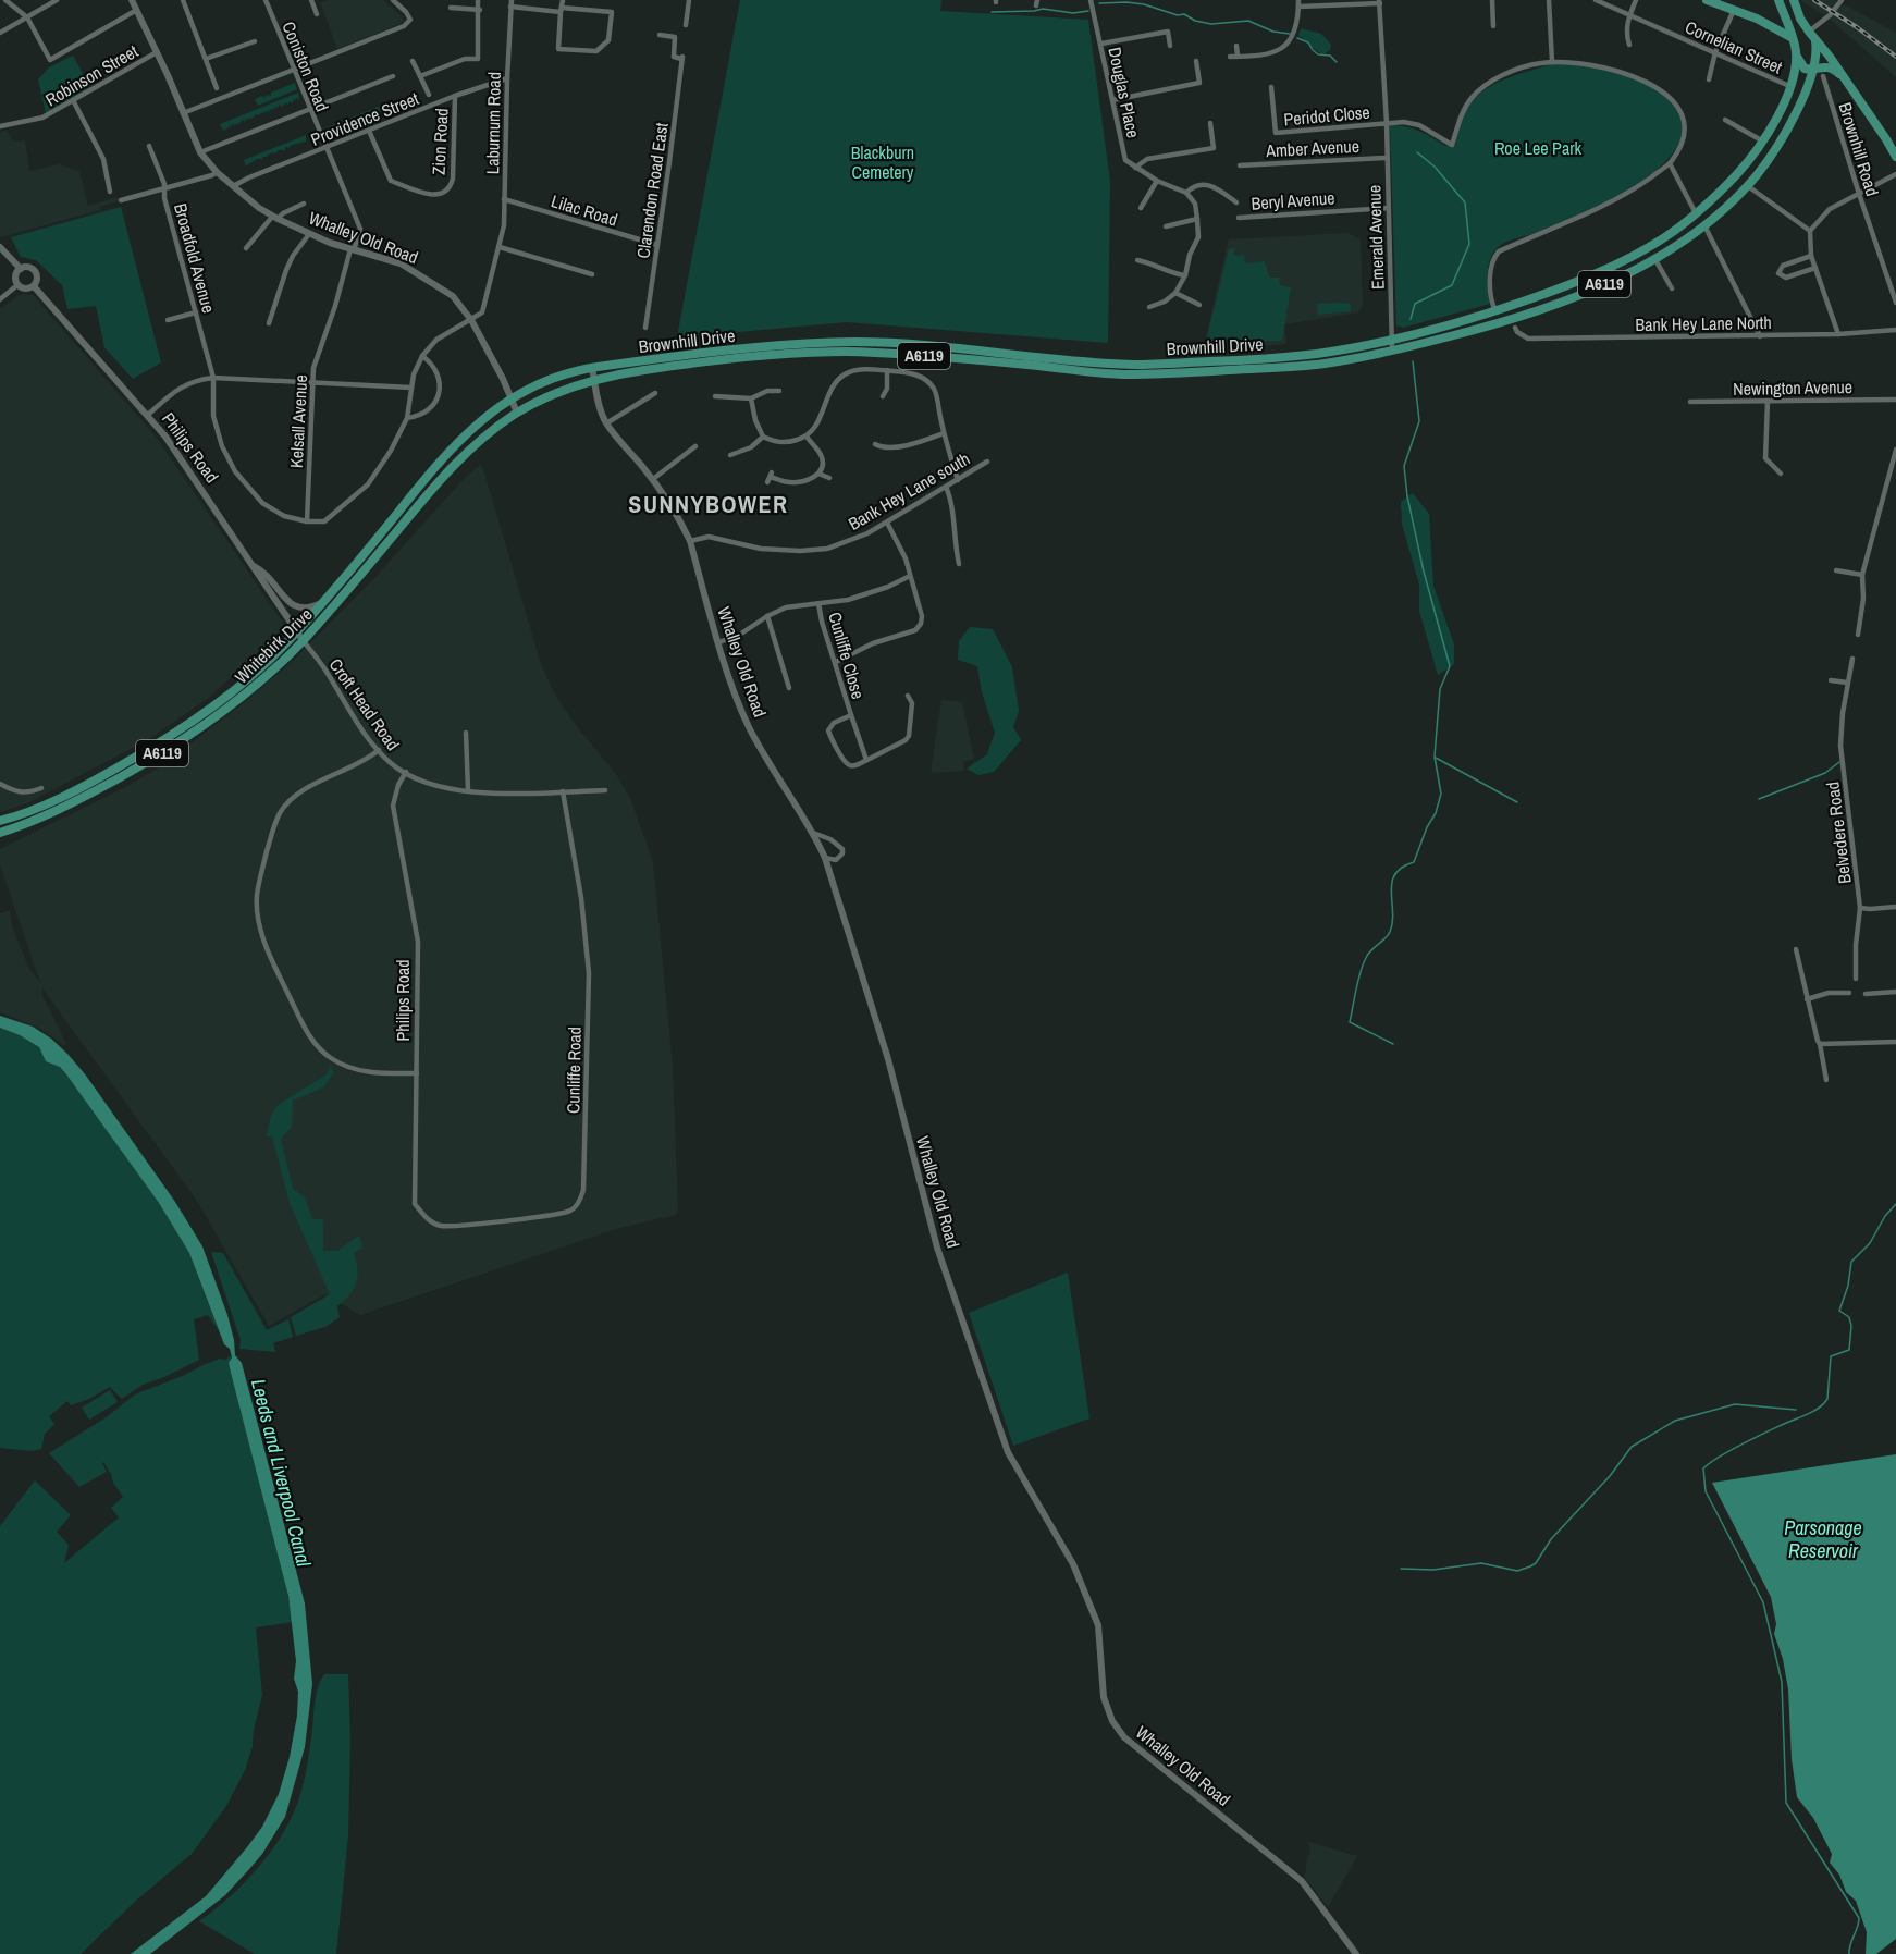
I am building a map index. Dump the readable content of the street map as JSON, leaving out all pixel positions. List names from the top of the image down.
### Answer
{
  "streets": {
    "highway": ["A6119", "Brownhill Drive", "Whitebirk Drive"],
    "street": [
      "Cornelian Street",
      "Coniston Road",
      "Robinson Street",
      "Douglas Place",
      "Peridot Close",
      "Providence Street",
      "Laburnum Road",
      "Zion Road",
      "Amber Avenue",
      "Brownhill Road",
      "Clarendon Road East",
      "Beryl Avenue",
      "Lilac Road",
      "Whalley Old Road",
      "Emerald Avenue",
      "Broadfold Avenue",
      "Bank Hey Lane North",
      "Newington Avenue",
      "Kelsall Avenue",
      "Philips Road",
      "Bank Hey Lane south",
      "Cunliffe Close",
      "Croft Head Road",
      "Belvedere Road",
      "Cunliffe Road"
    ]
  },
  "crossings": [
    ["Cornelian Street", "Brownhill Drive"],
    ["Coniston Road", "Providence Street"],
    ["Coniston Road", "Whalley Old Road"],
    ["Coniston Road", "Kelsall Avenue"],
    ["Robinson Street", "Whalley Old Road"],
    ["Peridot Close", "Emerald Avenue"],
    ["Providence Street", "Laburnum Road"],
    ["Providence Street", "Zion Road"],
    ["Providence Street", "Whalley Old Road"],
    ["Laburnum Road", "Lilac Road"],
    ["Laburnum Road", "Whalley Old Road"],
    ["Amber Avenue", "Emerald Avenue"],
    ["Clarendon Road East", "Lilac Road"],
    ["Beryl Avenue", "Emerald Avenue"],
    ["Whalley Old Road", "Brownhill Drive"],
    ["Whalley Old Road", "Kelsall Avenue"],
    ["Whalley Old Road", "Bank Hey Lane south"],
    ["Whalley Old Road", "Whitebirk Drive"],
    ["Emerald Avenue", "Brownhill Drive"],
    ["Broadfold Avenue", "Kelsall Avenue"],
    ["A6119", "Brownhill Drive"],
    ["Brownhill Drive", "Whitebirk Drive"],
    ["Philips Road", "Whitebirk Drive"],
    ["Philips Road", "Croft Head Road"],
    ["Philips Road", "Cunliffe Road"],
    ["Whitebirk Drive", "Croft Head Road"],
    ["Croft Head Road", "Cunliffe Road"]
  ],
  "districts": ["SUNNYBOWER"],
  "water": ["Leeds and Liverpool Canal", "Parsonage Reservoir"],
  "parks": ["Roe Lee Park", "Blackburn Cemetery"]
}
